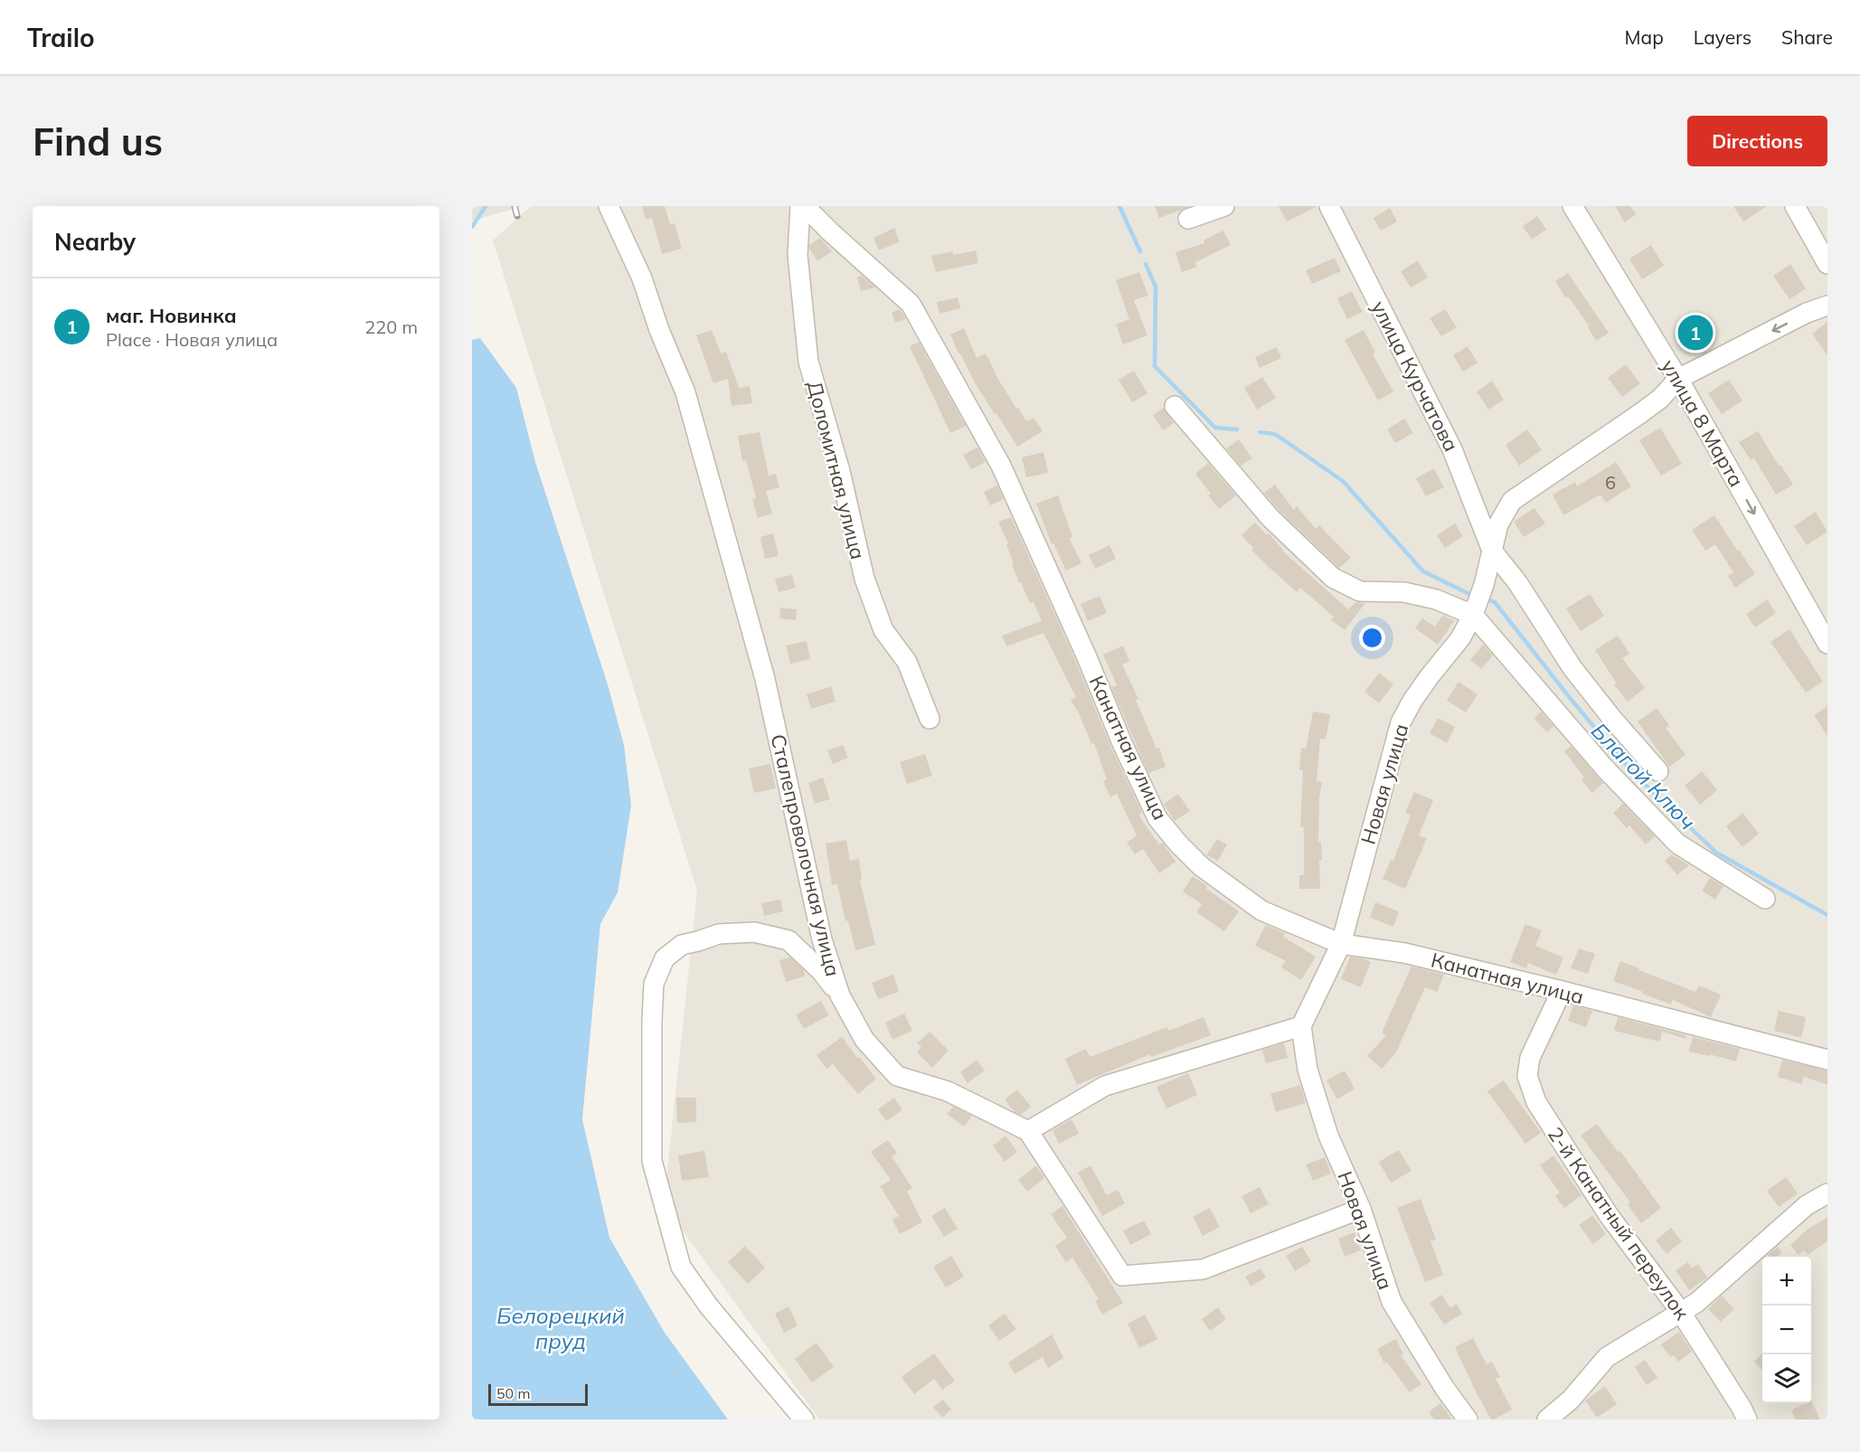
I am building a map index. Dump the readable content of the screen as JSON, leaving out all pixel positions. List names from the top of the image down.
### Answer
{
  "streets": {
    "street": [
      "улица Курчатова",
      "улица 8 Марта",
      "Доломитная улица",
      "Канатная улица",
      "Новая улица",
      "Сталепроволочная улица",
      "2-й Канатный переулок"
    ]
  },
  "crossings": [
    ["улица Курчатова", "Новая улица"],
    ["улица 8 Марта", "Новая улица"],
    ["Канатная улица", "Новая улица"],
    ["Канатная улица", "2-й Канатный переулок"]
  ],
  "one_way": ["улица 8 Марта"],
  "water": ["Благой Ключ", "Белорецкий пруд"],
  "house_numbers": ["6"],
  "scale_bar": "50 m",
  "page": {
    "header": "Trailo",
    "nav": ["Map", "Layers", "Share"],
    "buttons": "Directions",
    "title": "Find us",
    "heading": "Nearby",
    "list": [
      {
        "mark": "1",
        "name": "маг. Новинка",
        "note": "Place · Новая улица",
        "value": "220 m"
      }
    ],
    "pins": "1",
    "map_buttons": ["+", "−"],
    "scale": "50 m"
  }
}
